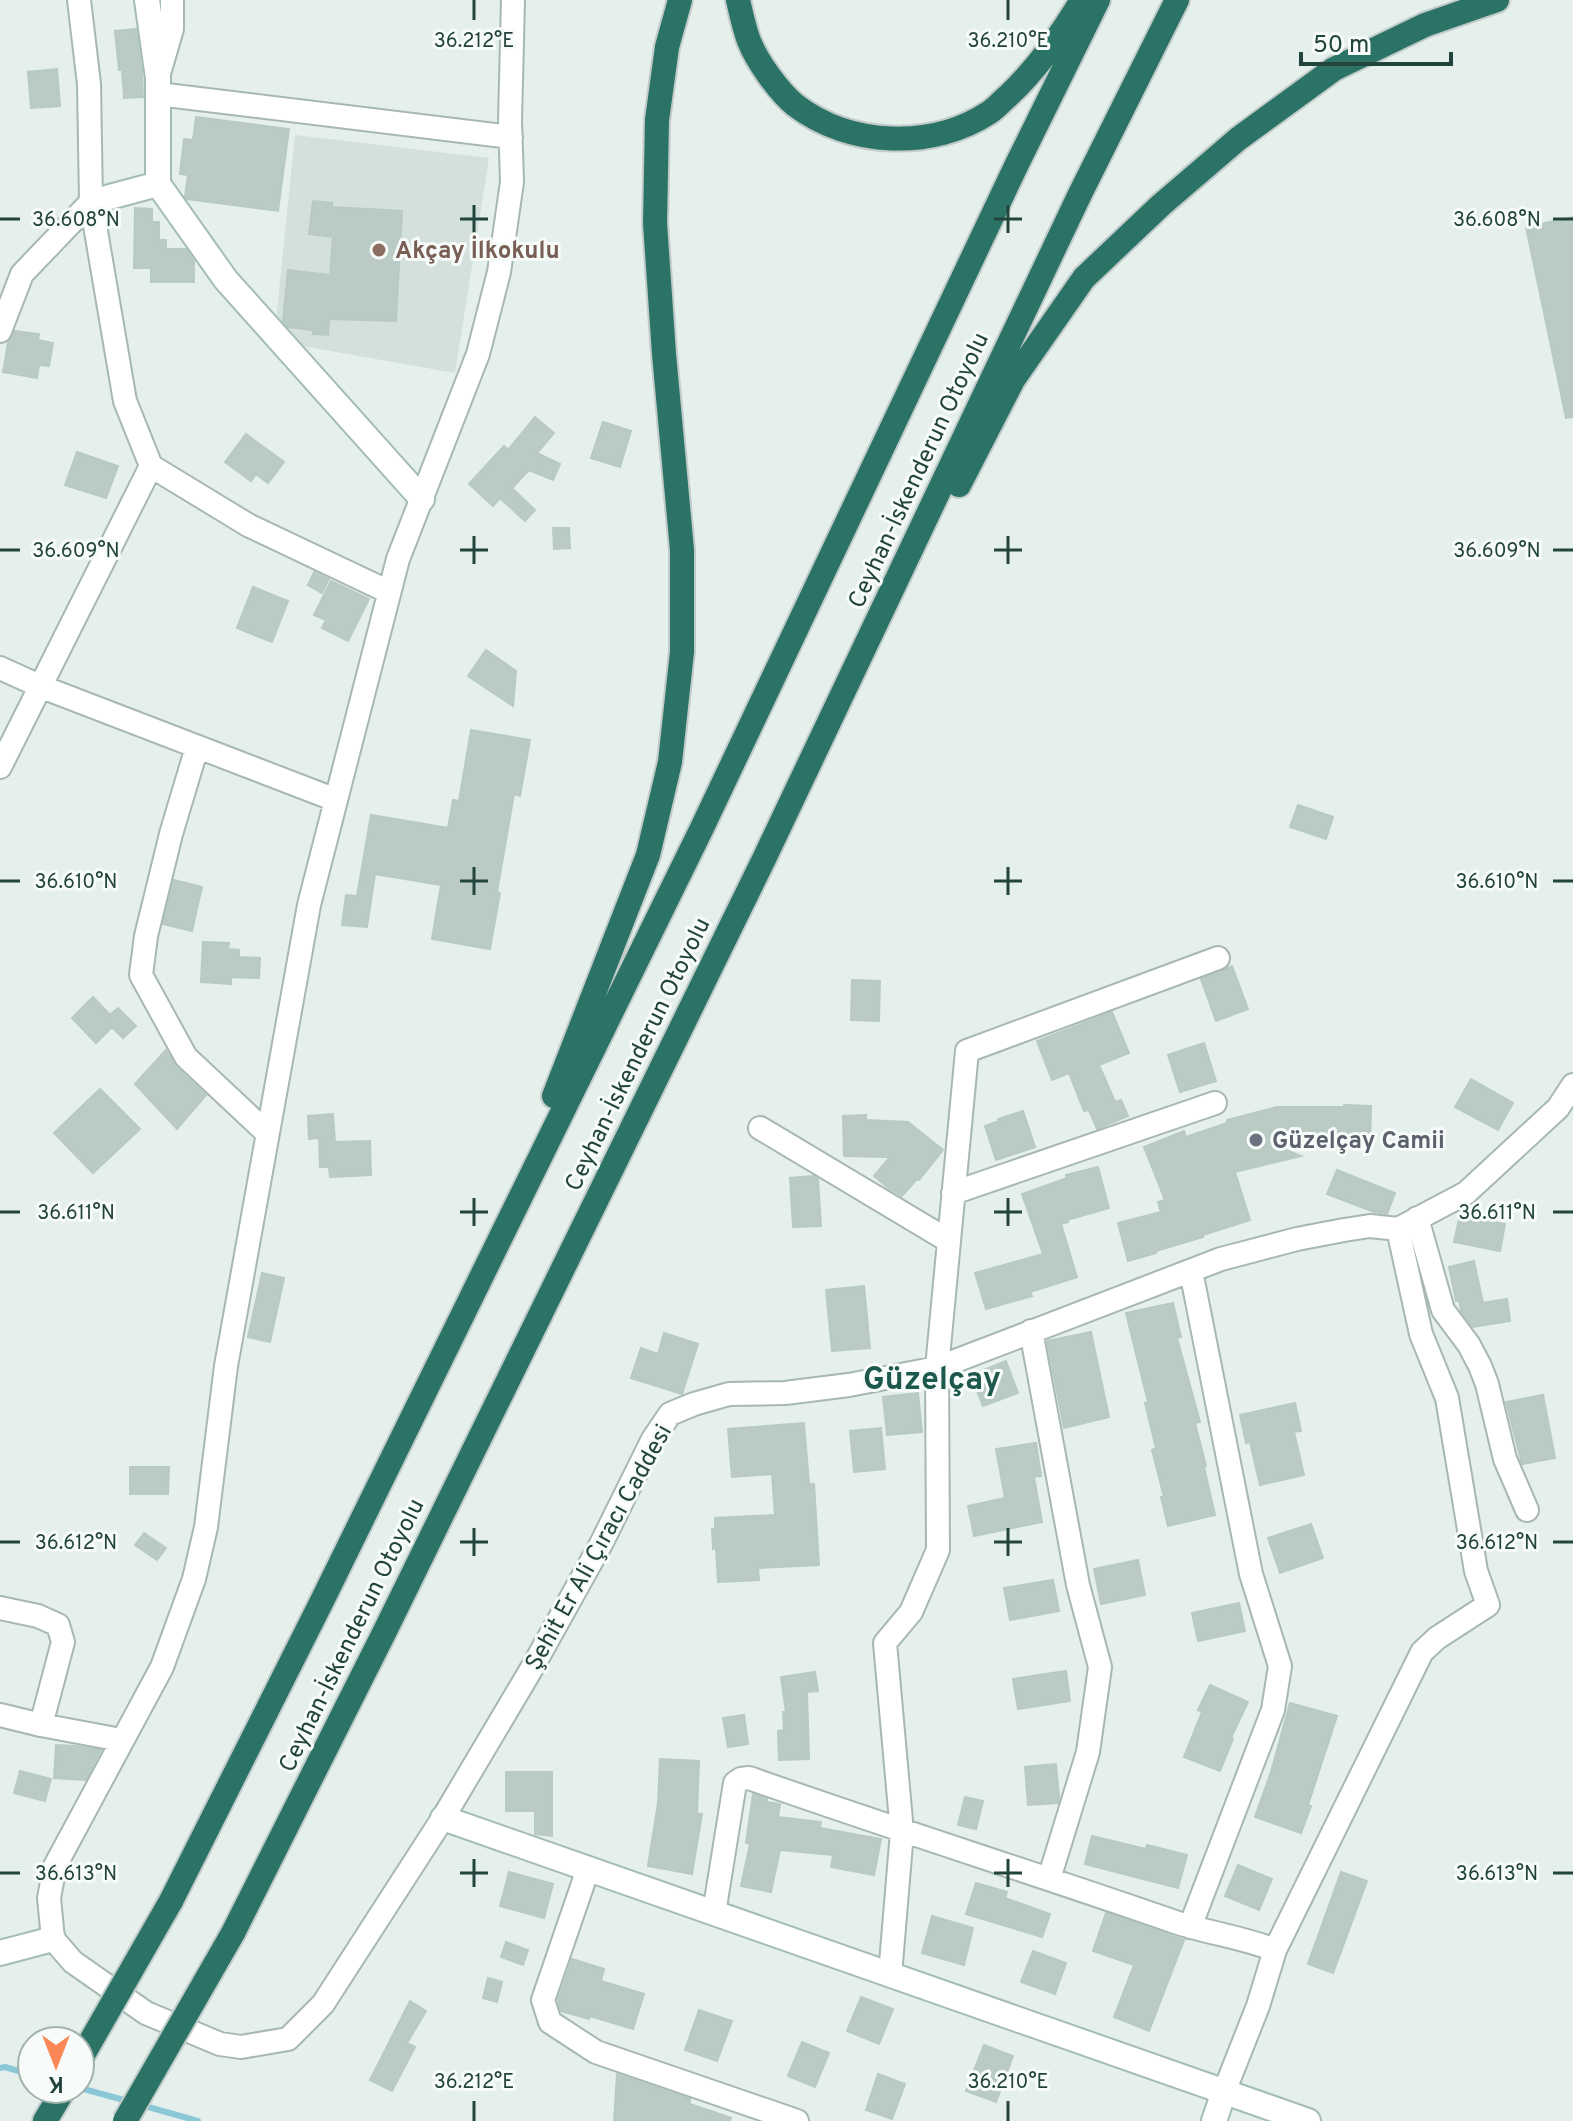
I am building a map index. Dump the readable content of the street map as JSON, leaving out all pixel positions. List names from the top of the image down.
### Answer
{
  "streets": {
    "highway": ["Ceyhan-İskenderun Otoyolu"],
    "street": ["Şehit Er Ali Çıracı Caddesi"]
  },
  "districts": ["Güzelçay"],
  "places": ["Akçay İlkokulu", "Güzelçay Camii"],
  "scale_bar": "50 m",
  "north": "bottom",
  "coordinates": [
    "36.212°E",
    "36.210°E",
    "36.608°N",
    "36.609°N",
    "36.610°N",
    "36.611°N",
    "36.612°N",
    "36.613°N"
  ]
}
